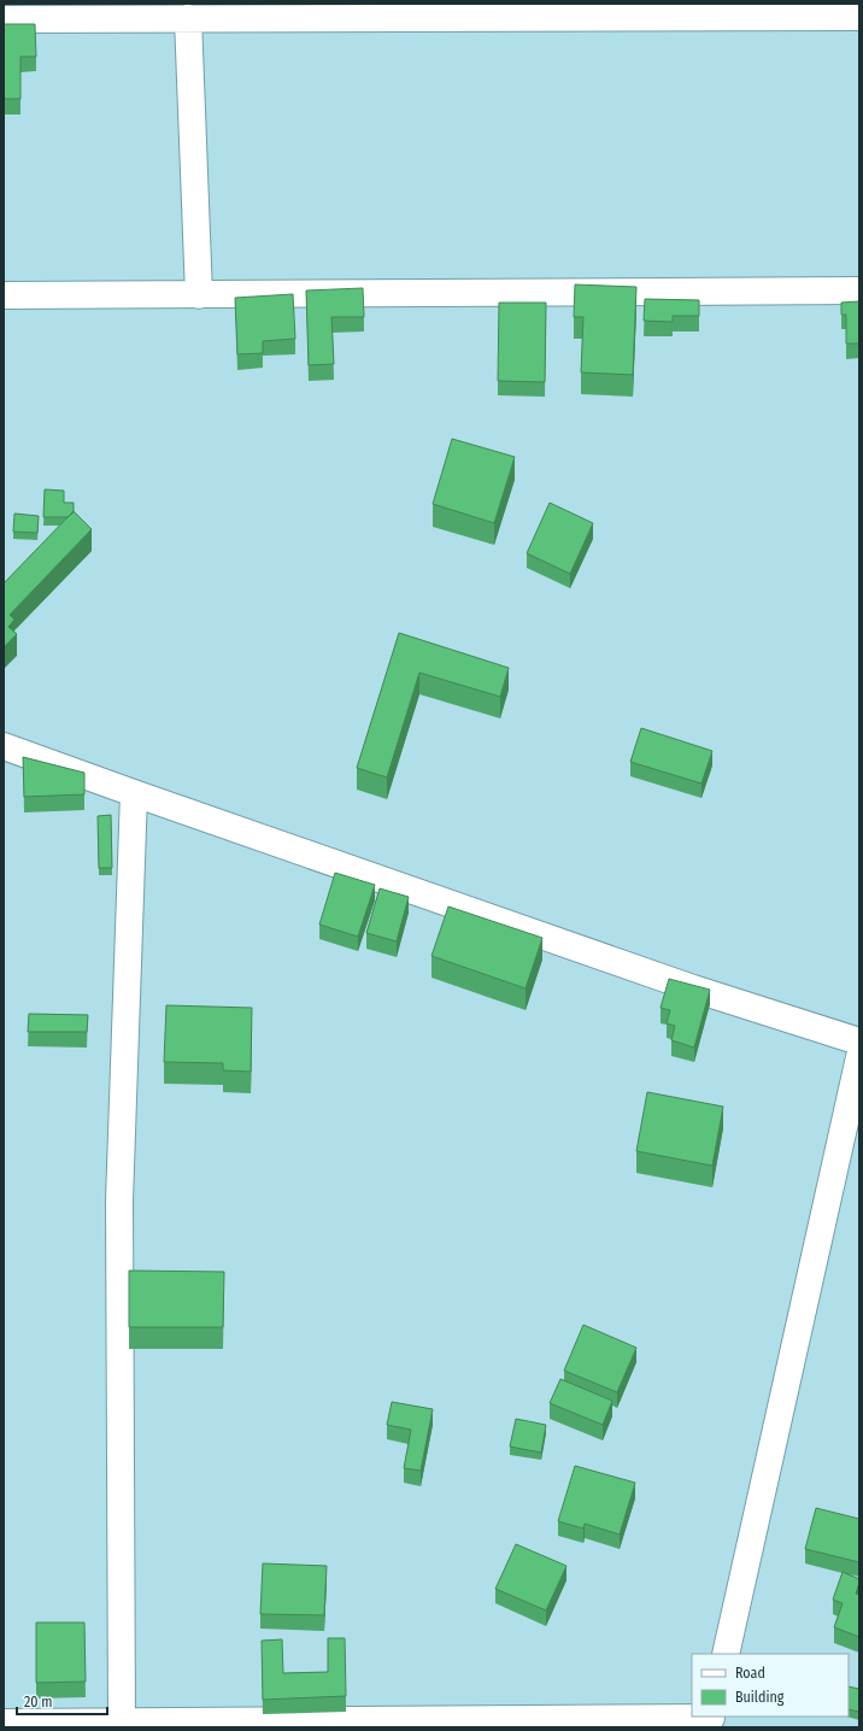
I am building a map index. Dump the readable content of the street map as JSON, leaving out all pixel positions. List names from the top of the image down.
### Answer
{
  "legend": ["Road", "Building"],
  "scale_bar": "20 m"
}
